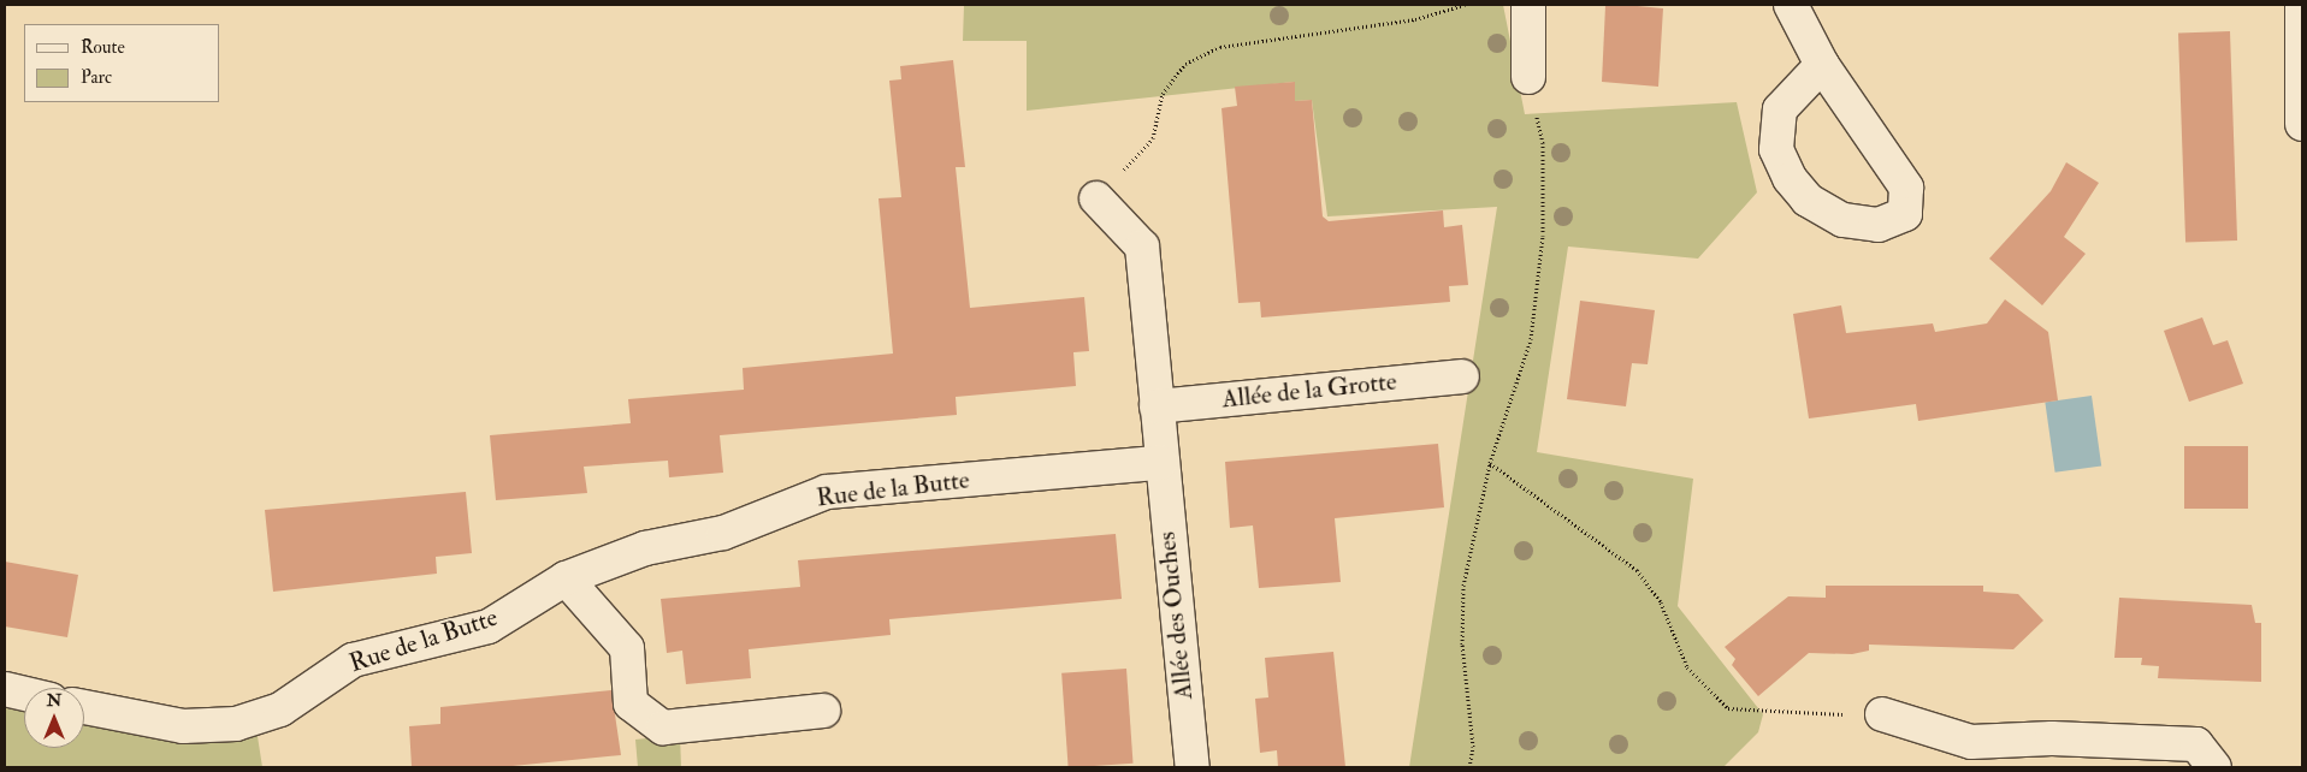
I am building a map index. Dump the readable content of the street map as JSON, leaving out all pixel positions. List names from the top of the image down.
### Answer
{
  "streets": {
    "street": ["Allée de la Grotte", "Rue de la Butte", "Allée des Ouches"]
  },
  "crossings": [
    ["Rue de la Butte", "Allée des Ouches"]
  ],
  "legend": ["Route", "Parc"],
  "north": "top"
}
